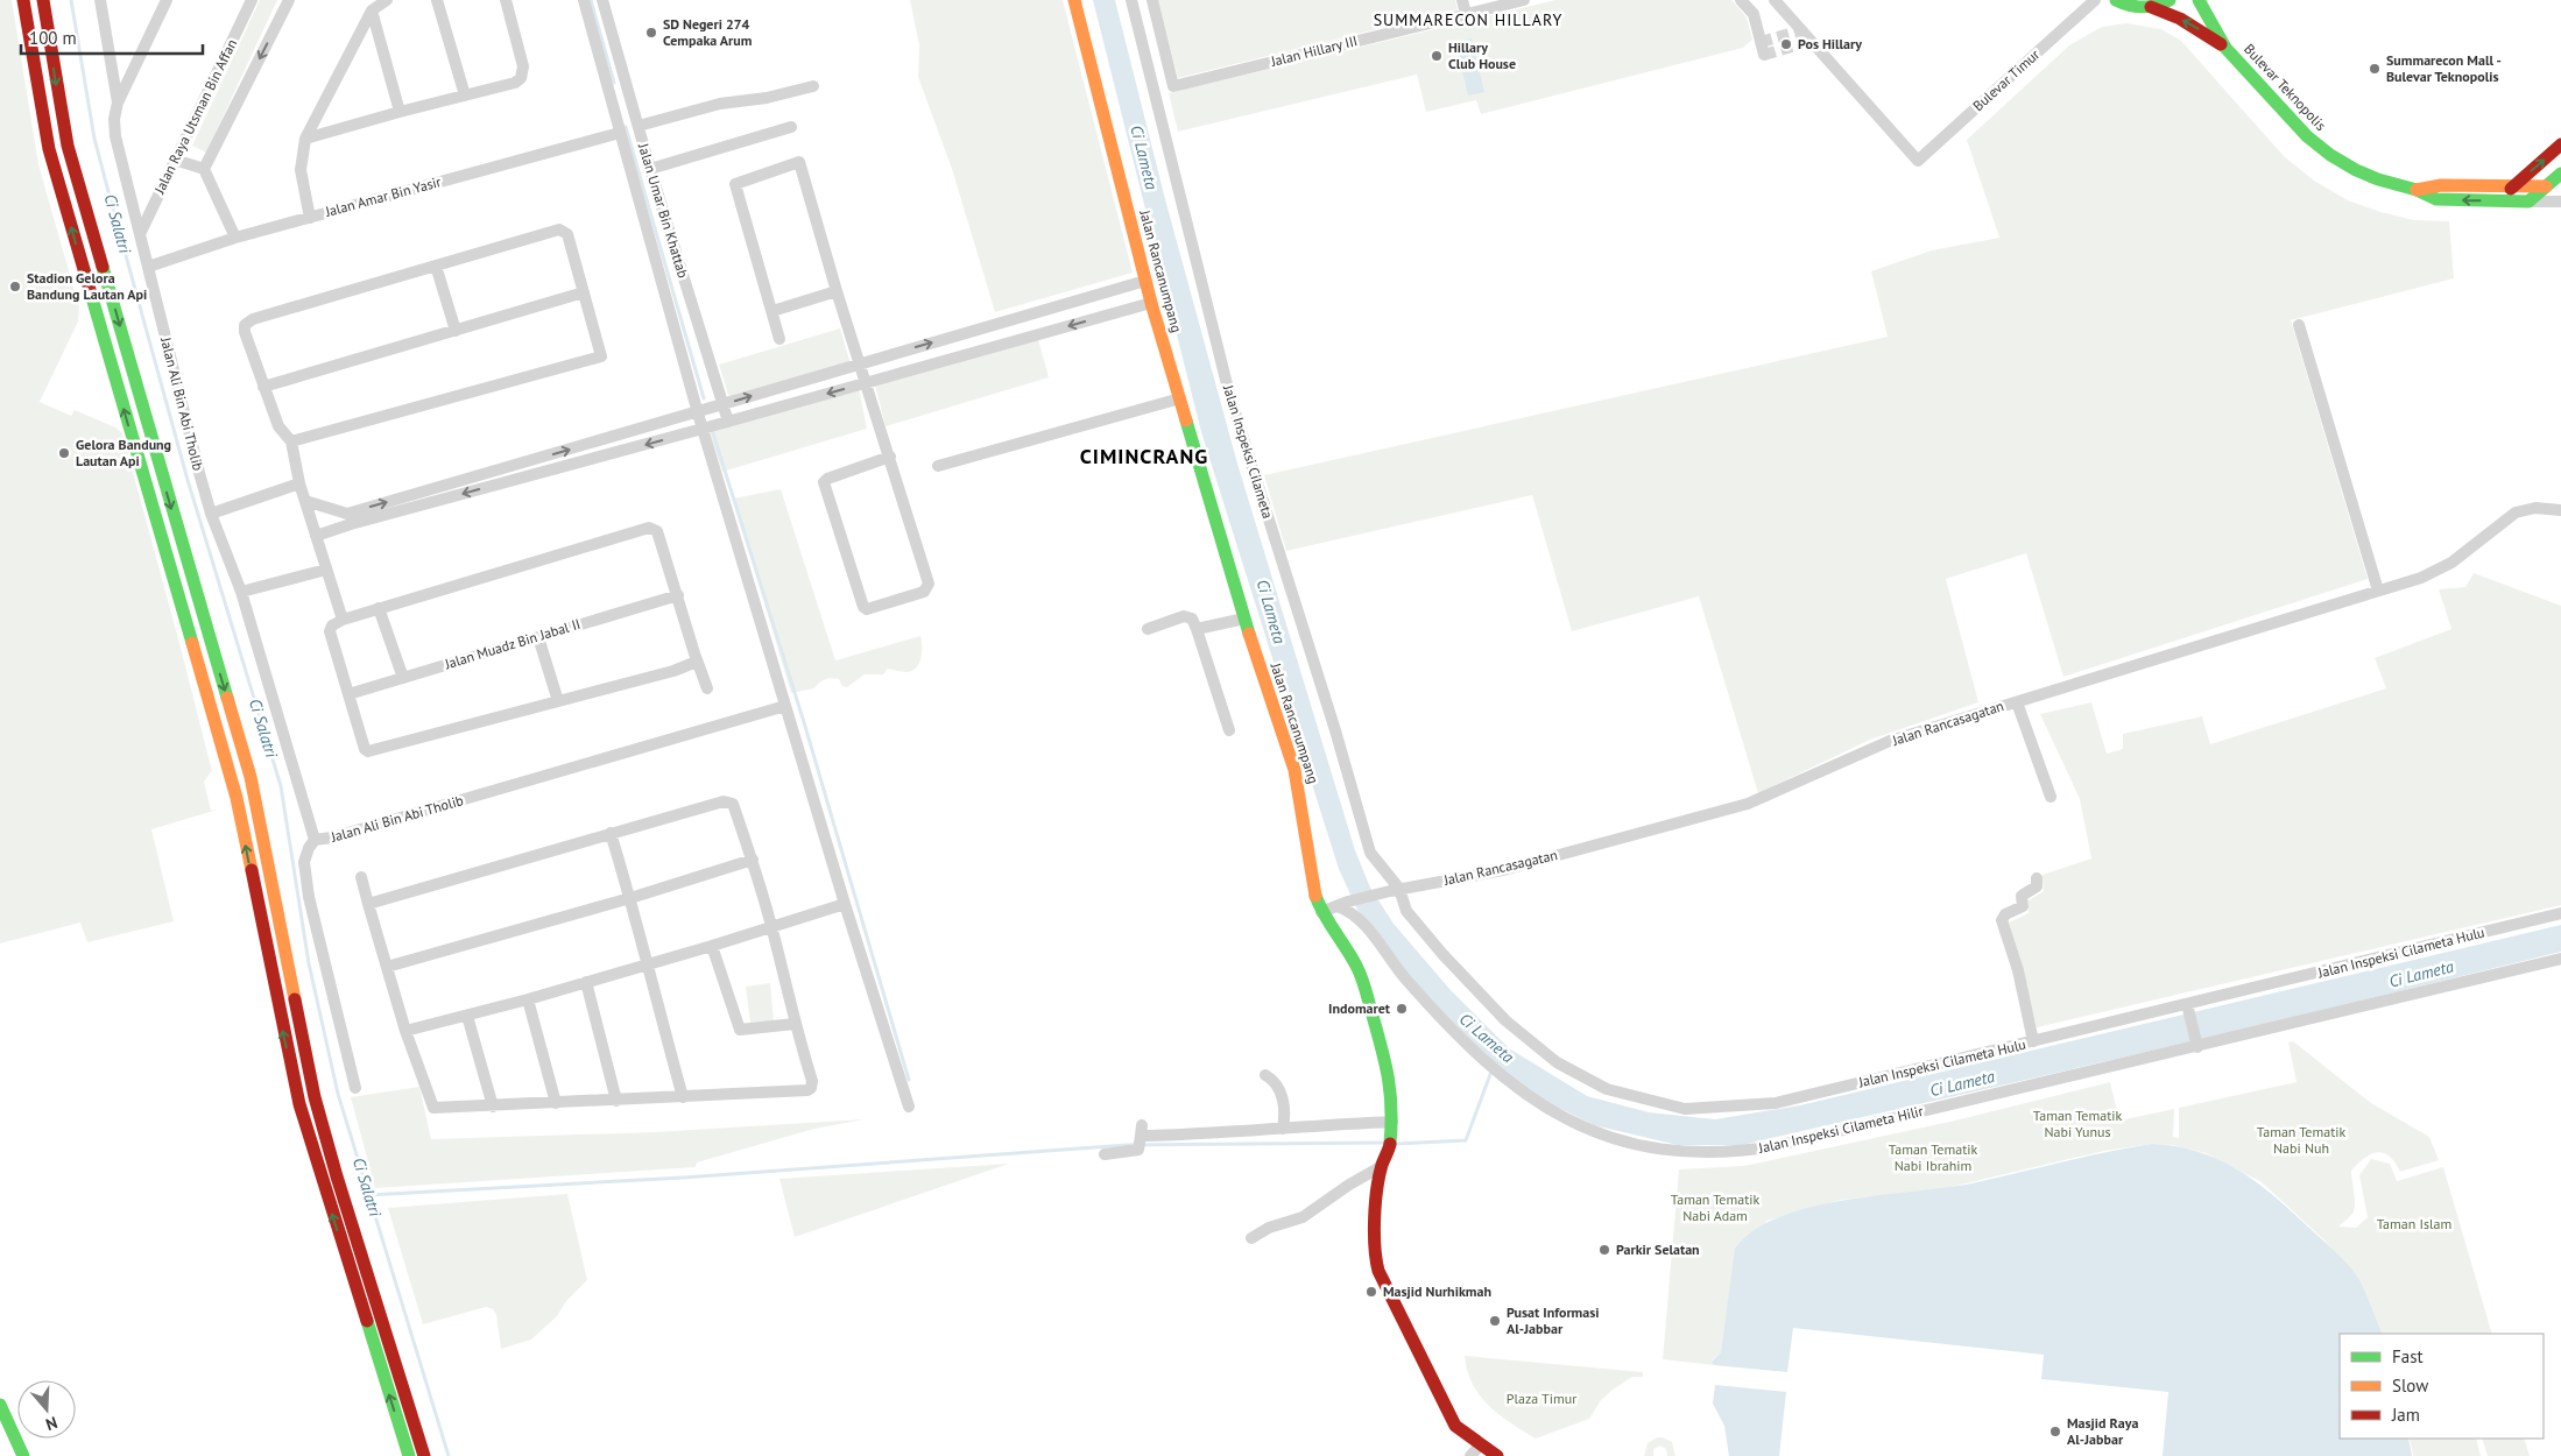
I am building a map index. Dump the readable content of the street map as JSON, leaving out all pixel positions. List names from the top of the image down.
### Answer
{
  "streets": {
    "street": [
      "Jalan Hillary III",
      "Bulevar Timur",
      "Bulevar Teknopolis",
      "Jalan Raya Utsman Bin Affan",
      "Jalan Amar Bin Yasir",
      "Jalan Umar Bin Khattab",
      "Jalan Rancanumpang",
      "Jalan Ali Bin Abi Tholib",
      "Jalan Inspeksi Cilameta",
      "Jalan Muadz Bin Jabal II",
      "Jalan Rancasagatan",
      "Jalan Inspeksi Cilameta Hulu",
      "Jalan Inspeksi Cilameta Hilir"
    ]
  },
  "crossings": [
    ["Jalan Raya Utsman Bin Affan", "Jalan Ali Bin Abi Tholib"],
    ["Jalan Amar Bin Yasir", "Jalan Umar Bin Khattab"],
    ["Jalan Amar Bin Yasir", "Jalan Ali Bin Abi Tholib"],
    ["Jalan Umar Bin Khattab", "Jalan Ali Bin Abi Tholib"],
    ["Jalan Rancanumpang", "Jalan Rancasagatan"],
    ["Jalan Inspeksi Cilameta", "Jalan Rancasagatan"],
    ["Jalan Inspeksi Cilameta", "Jalan Inspeksi Cilameta Hulu"],
    ["Jalan Rancasagatan", "Jalan Inspeksi Cilameta Hulu"],
    ["Jalan Rancasagatan", "Jalan Inspeksi Cilameta Hilir"]
  ],
  "districts": ["SUMMARECON HILLARY", "CIMINCRANG"],
  "water": ["Ci Lameta", "Ci Salatri"],
  "parks": [
    "Taman Tematik Nabi Yunus",
    "Taman Tematik Nabi Nuh",
    "Taman Tematik Nabi Ibrahim",
    "Taman Tematik Nabi Adam",
    "Taman Islam",
    "Plaza Timur"
  ],
  "places": [
    "SD Negeri 274 Cempaka Arum",
    "Pos Hillary",
    "Hillary Club House",
    "Summarecon Mall - Bulevar Teknopolis",
    "Stadion Gelora Bandung Lautan Api",
    "Gelora Bandung Lautan Api",
    "Indomaret",
    "Parkir Selatan",
    "Masjid Nurhikmah",
    "Pusat Informasi Al-Jabbar",
    "Masjid Raya Al-Jabbar"
  ],
  "legend": ["Fast", "Slow", "Jam"],
  "scale_bar": "100 m",
  "north": "bottom"
}
